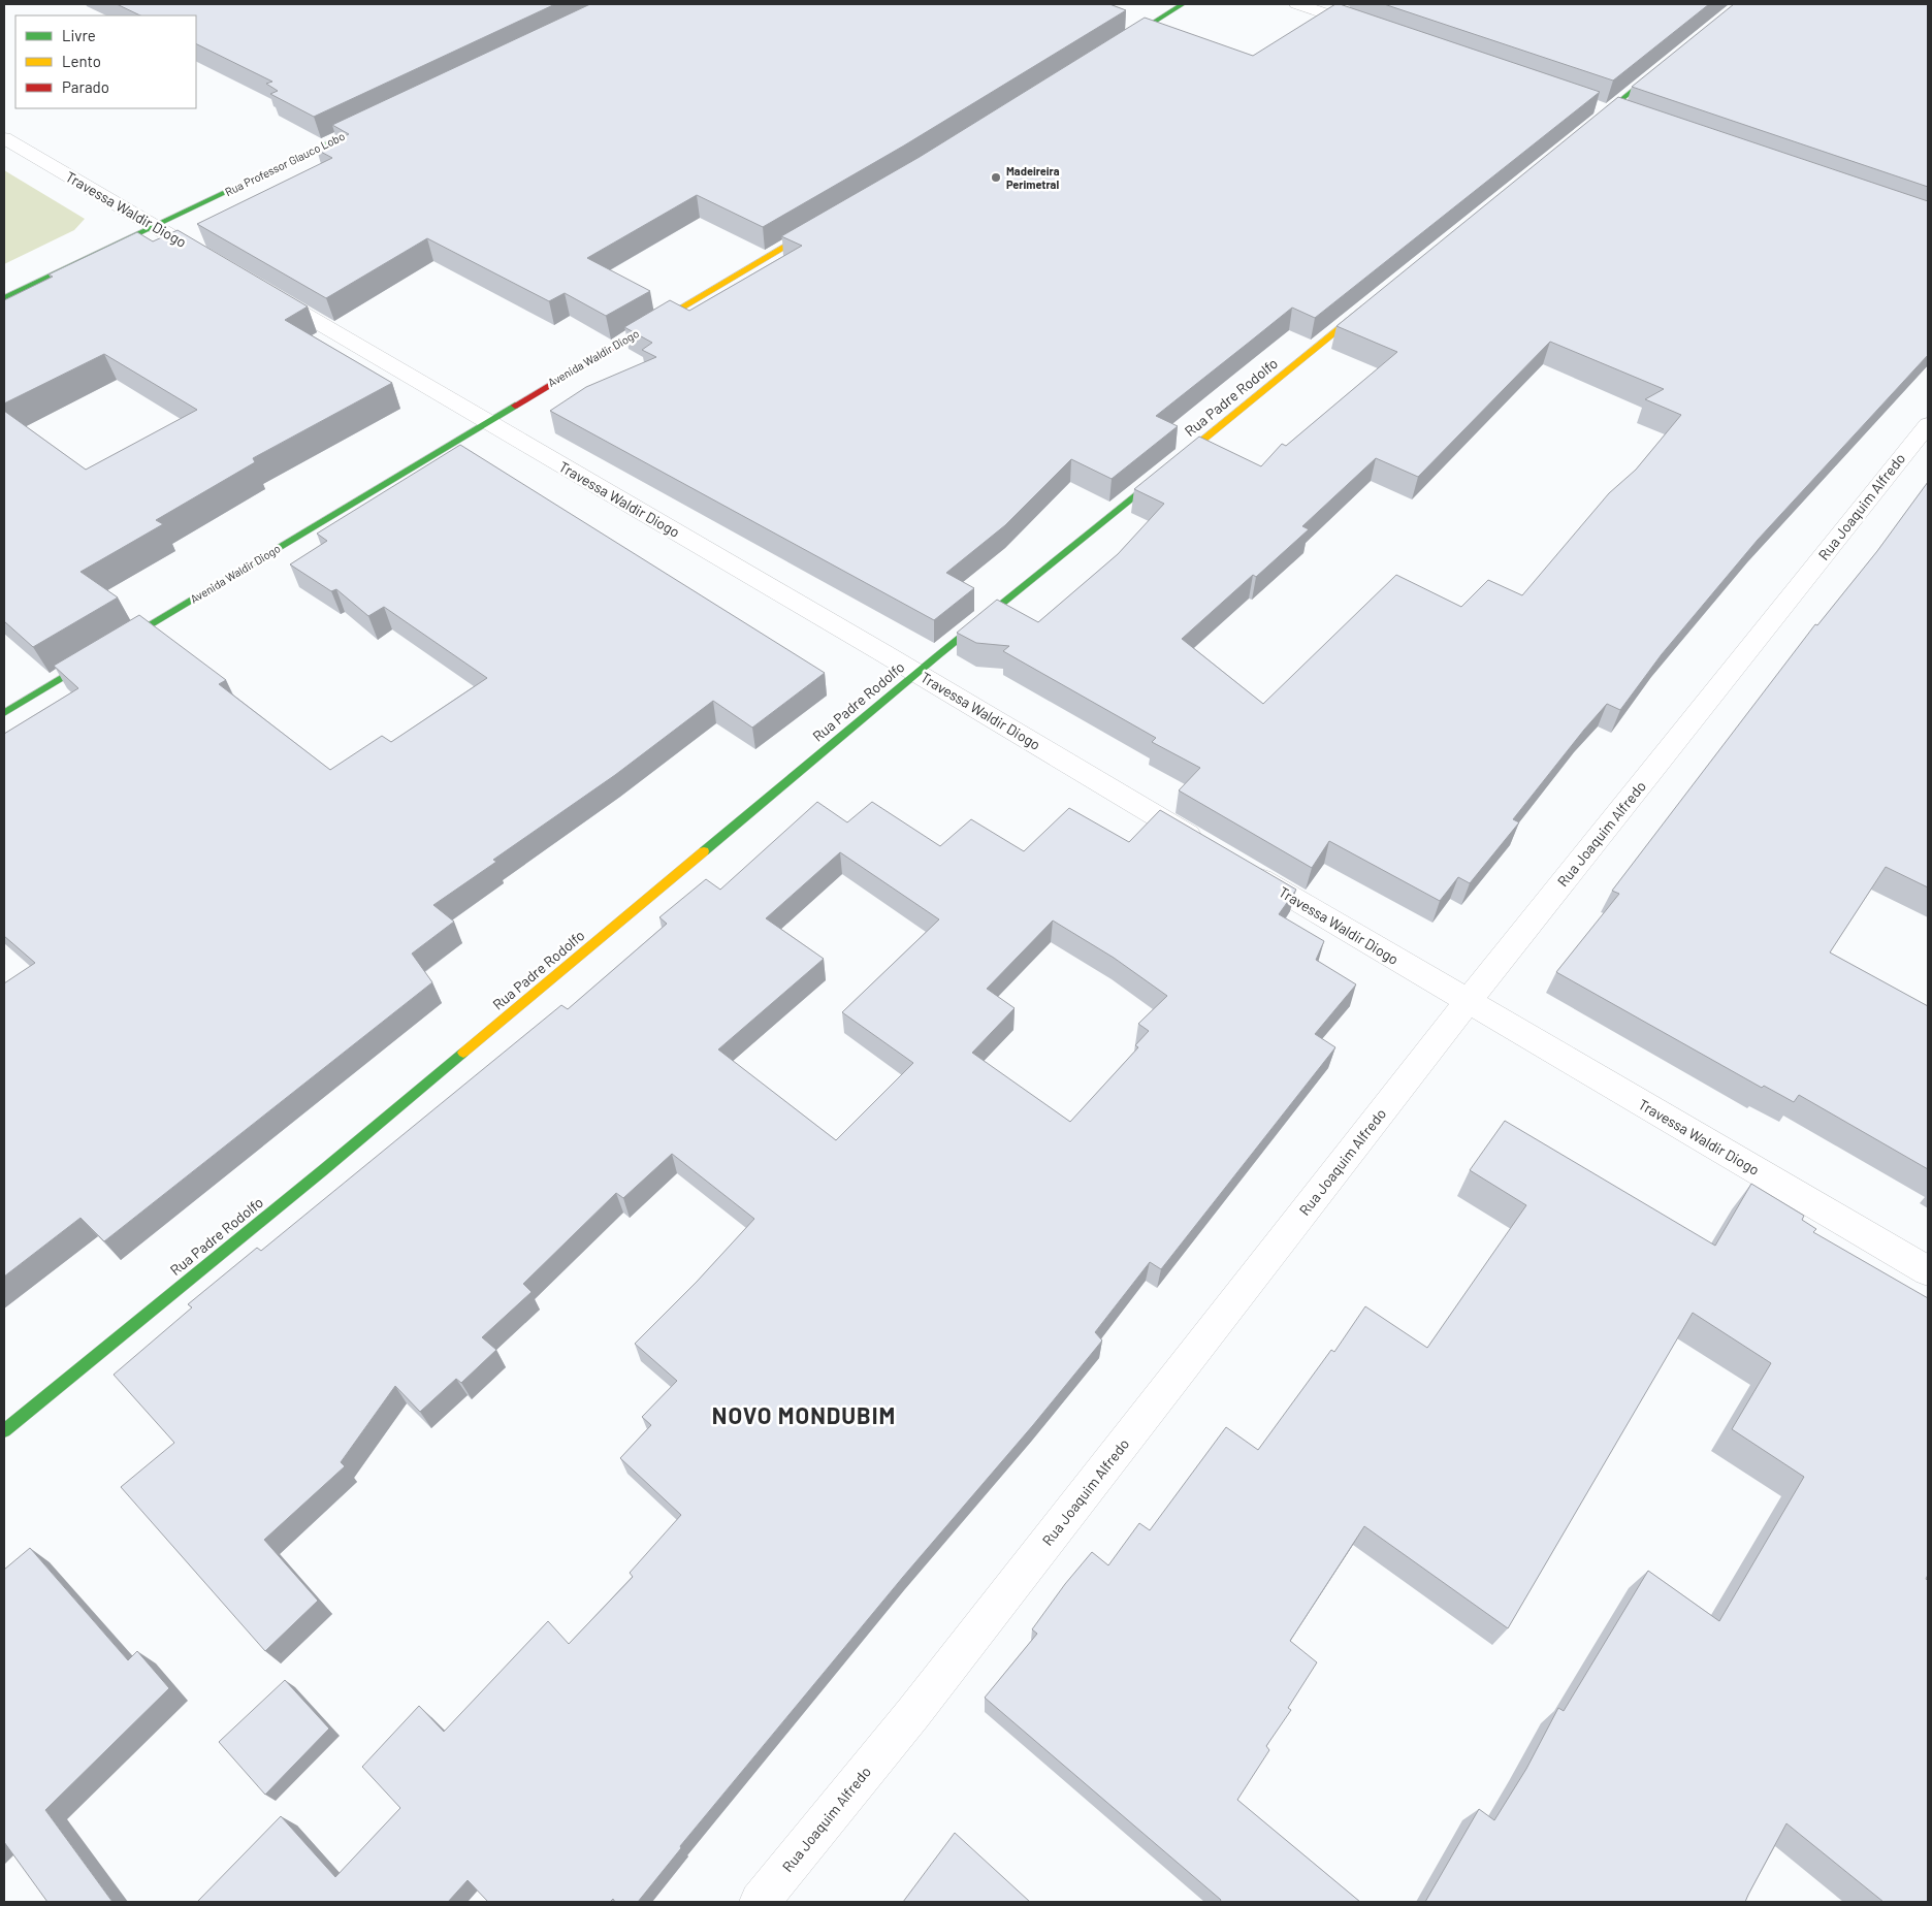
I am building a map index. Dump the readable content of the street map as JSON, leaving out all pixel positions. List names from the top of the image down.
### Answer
{
  "streets": {
    "street": [
      "Rua Professor Glauco Lobo",
      "Travessa Waldir Diogo",
      "Avenida Waldir Diogo",
      "Rua Padre Rodolfo",
      "Rua Joaquim Alfredo"
    ]
  },
  "crossings": [
    ["Rua Professor Glauco Lobo", "Travessa Waldir Diogo"],
    ["Travessa Waldir Diogo", "Avenida Waldir Diogo"],
    ["Travessa Waldir Diogo", "Rua Padre Rodolfo"],
    ["Travessa Waldir Diogo", "Rua Joaquim Alfredo"]
  ],
  "districts": ["NOVO MONDUBIM"],
  "places": ["Madeireira Perimetral"],
  "legend": ["Livre", "Lento", "Parado"]
}
